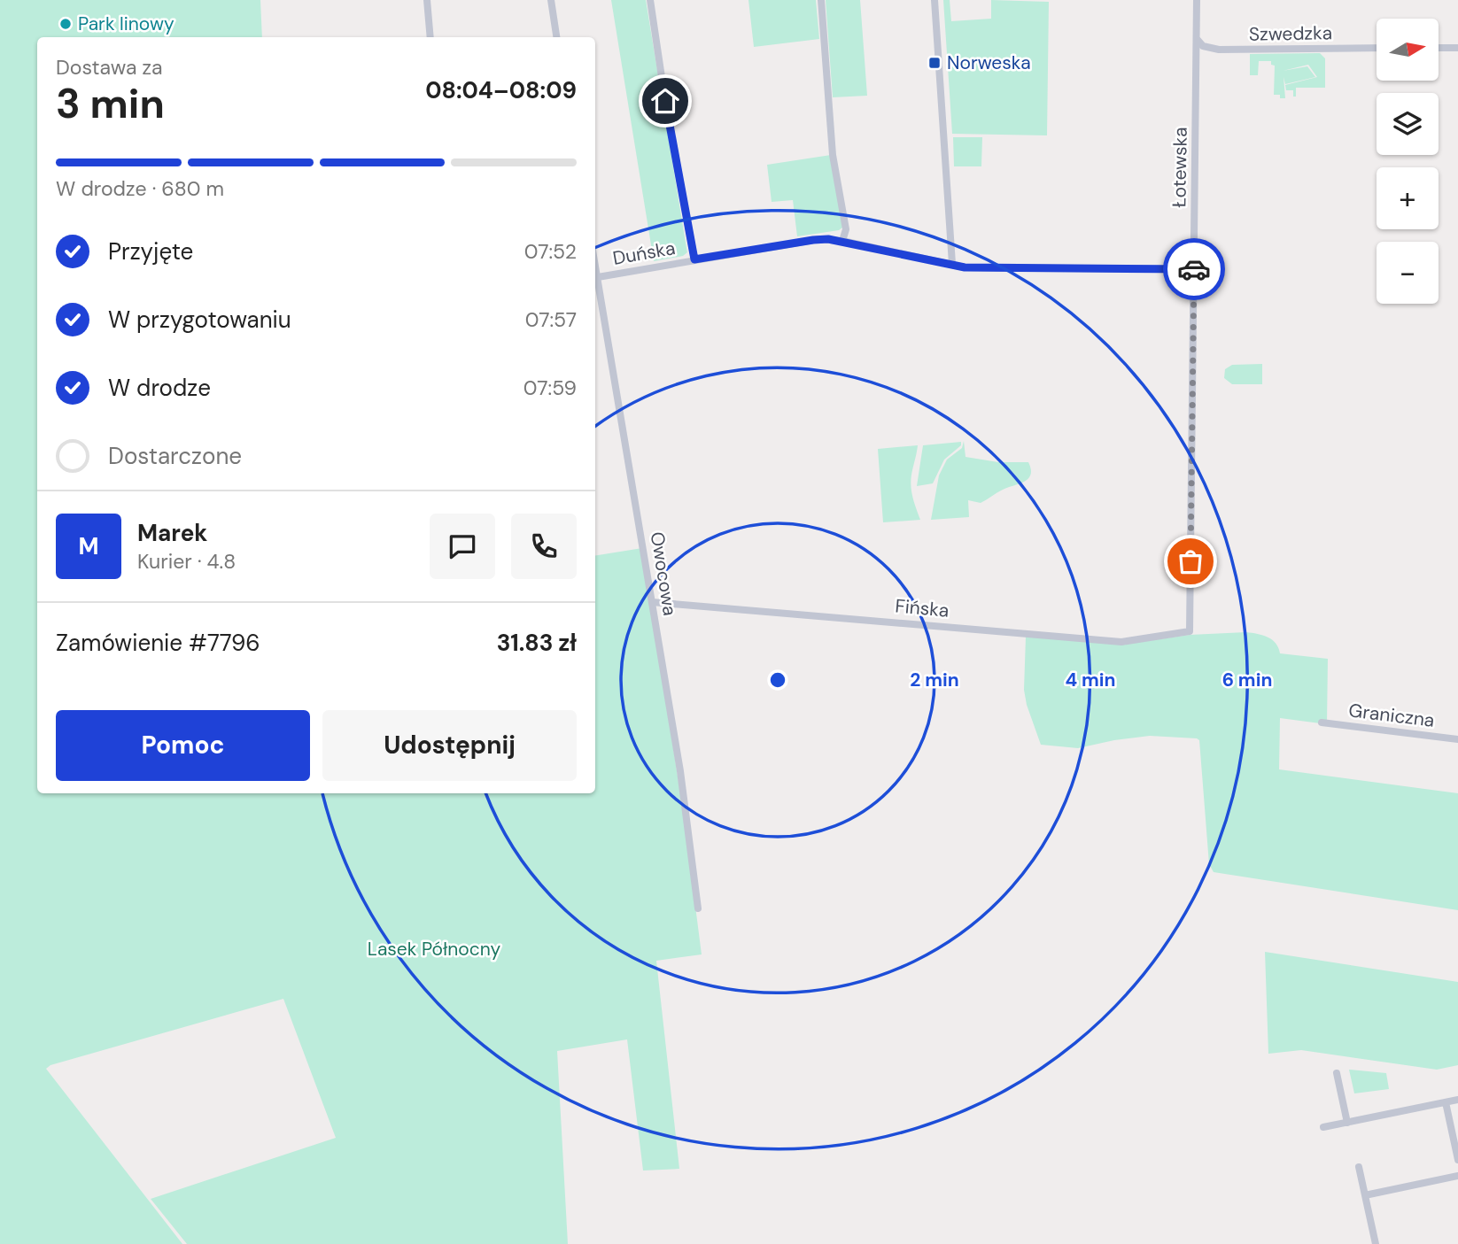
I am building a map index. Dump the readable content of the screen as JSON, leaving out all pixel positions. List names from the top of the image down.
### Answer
{
  "streets": {
    "street": [
      "Szwedzka",
      "Łotewska",
      "Duńska",
      "Owocowa",
      "Fińska",
      "Graniczna"
    ]
  },
  "crossings": [
    ["Szwedzka", "Łotewska"],
    ["Łotewska", "Duńska"],
    ["Łotewska", "Fińska"],
    ["Duńska", "Owocowa"],
    ["Owocowa", "Fińska"]
  ],
  "parks": ["Lasek Północny"],
  "places": {
    "other": ["Park linowy"],
    "transit": ["Norweska"]
  },
  "north": "right",
  "page": {
    "map_buttons": ["+", "−"],
    "heading": ["3 min", "Dostawa za", "08:04–08:09"],
    "panel": [
      "Marek",
      "Kurier · 4.8",
      "Zamówienie #7796",
      "31.83 zł"
    ],
    "bar": "W drodze · 680 m",
    "list": [
      ["Przyjęte", "07:52"],
      ["W przygotowaniu", "07:57"],
      ["W drodze", "07:59"],
      "Dostarczone"
    ],
    "round": "M",
    "buttons": ["Pomoc", "Udostępnij"]
  },
  "rings": ["2 min", "4 min", "6 min"]
}
